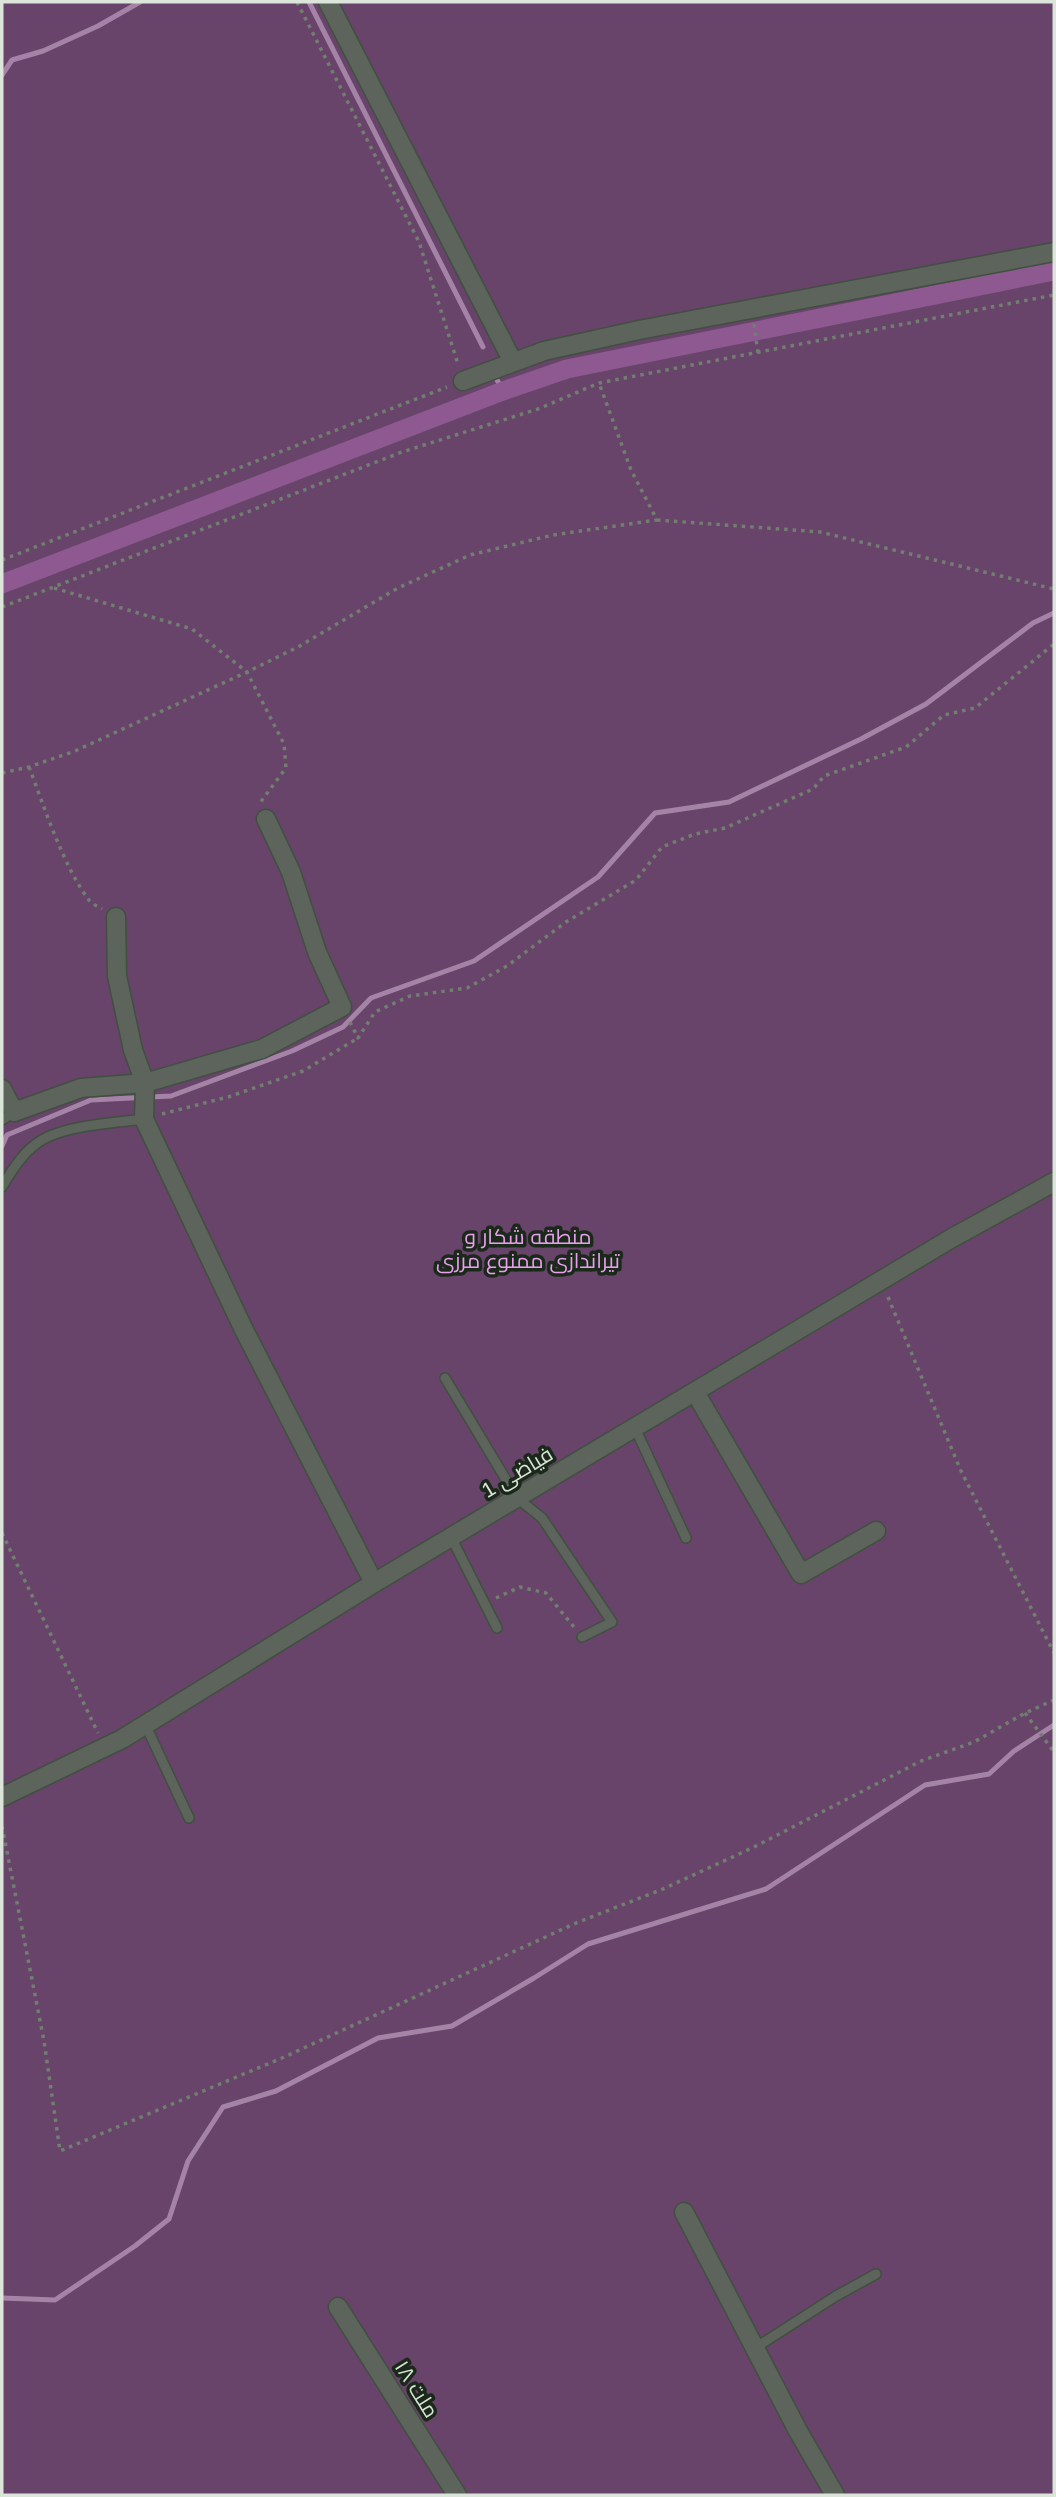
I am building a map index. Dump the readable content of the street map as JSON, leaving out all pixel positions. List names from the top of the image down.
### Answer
{
  "streets": {
    "street": ["فیاضی 1", "ملت ۱۸"]
  },
  "parks": ["منطقه شکار و تیراندازی ممنوع مرزی"]
}
